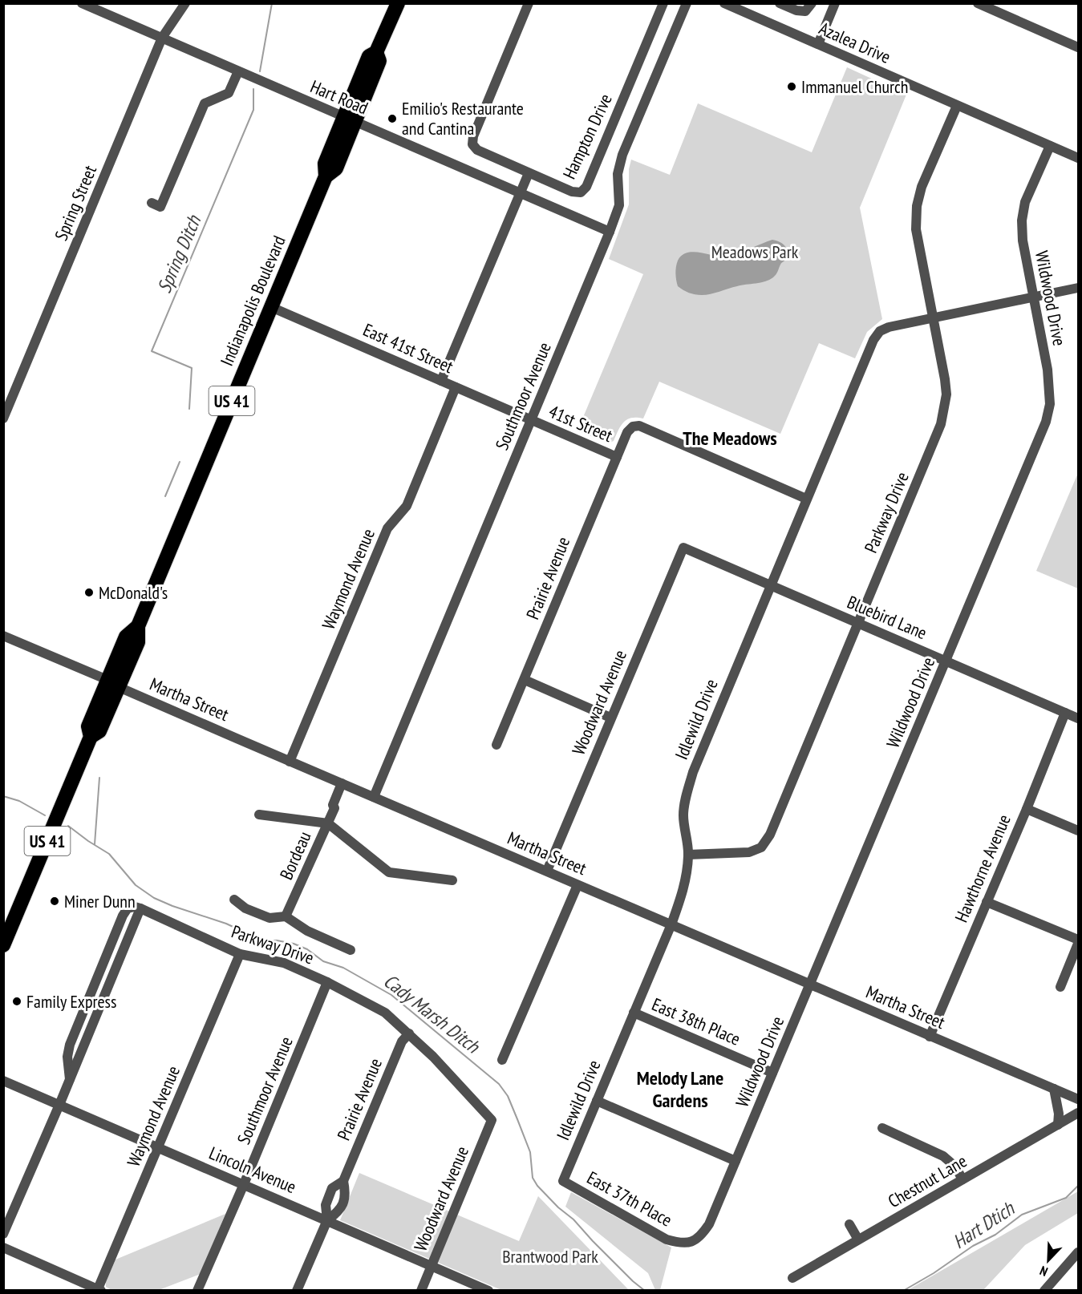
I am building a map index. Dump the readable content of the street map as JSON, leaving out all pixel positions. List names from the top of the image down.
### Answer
{
  "streets": {
    "highway": ["Indianapolis Boulevard", "US 41"],
    "street": [
      "Azalea Drive",
      "Hart Road",
      "Hampton Drive",
      "Spring Street",
      "Wildwood Drive",
      "East 41st Street",
      "Southmoor Avenue",
      "41st Street",
      "Parkway Drive",
      "Prairie Avenue",
      "Waymond Avenue",
      "Bluebird Lane",
      "Martha Street",
      "Woodward Avenue",
      "Idlewild Drive",
      "Bordeau",
      "Hawthorne Avenue",
      "East 38th Place",
      "Lincoln Avenue",
      "Chestnut Lane",
      "East 37th Place"
    ]
  },
  "crossings": [
    ["Azalea Drive", "Wildwood Drive"],
    ["Azalea Drive", "Parkway Drive"],
    ["Hart Road", "Spring Street"],
    ["Hart Road", "Indianapolis Boulevard"],
    ["Hart Road", "Southmoor Avenue"],
    ["Wildwood Drive", "Bluebird Lane"],
    ["Wildwood Drive", "Martha Street"],
    ["Wildwood Drive", "Idlewild Drive"],
    ["Wildwood Drive", "East 38th Place"],
    ["Wildwood Drive", "East 37th Place"],
    ["Indianapolis Boulevard", "East 41st Street"],
    ["Indianapolis Boulevard", "Martha Street"],
    ["East 41st Street", "Southmoor Avenue"],
    ["East 41st Street", "41st Street"],
    ["East 41st Street", "Waymond Avenue"],
    ["Southmoor Avenue", "41st Street"],
    ["Southmoor Avenue", "Parkway Drive"],
    ["Southmoor Avenue", "Martha Street"],
    ["Southmoor Avenue", "Lincoln Avenue"],
    ["41st Street", "Prairie Avenue"],
    ["Parkway Drive", "Prairie Avenue"],
    ["Parkway Drive", "Waymond Avenue"],
    ["Parkway Drive", "Bluebird Lane"],
    ["Parkway Drive", "Woodward Avenue"],
    ["Parkway Drive", "Idlewild Drive"],
    ["Parkway Drive", "Lincoln Avenue"],
    ["Prairie Avenue", "Idlewild Drive"],
    ["Prairie Avenue", "Lincoln Avenue"],
    ["Waymond Avenue", "Martha Street"],
    ["Waymond Avenue", "Lincoln Avenue"],
    ["Bluebird Lane", "Woodward Avenue"],
    ["Bluebird Lane", "Idlewild Drive"],
    ["Bluebird Lane", "Hawthorne Avenue"],
    ["Martha Street", "Woodward Avenue"],
    ["Martha Street", "Idlewild Drive"],
    ["Martha Street", "Bordeau"],
    ["Martha Street", "Hawthorne Avenue"],
    ["Woodward Avenue", "Lincoln Avenue"],
    ["Idlewild Drive", "East 38th Place"],
    ["Idlewild Drive", "East 37th Place"]
  ],
  "districts": ["The Meadows", "Melody Lane Gardens"],
  "water": ["Spring Ditch", "Cady Marsh Ditch", "Hart Dtich"],
  "parks": ["Meadows Park", "Brantwood Park"],
  "places": [
    "Immanuel Church",
    "Emilio's Restaurante and Cantina",
    "McDonald's",
    "Miner Dunn",
    "Family Express"
  ],
  "north": "bottom left"
}
